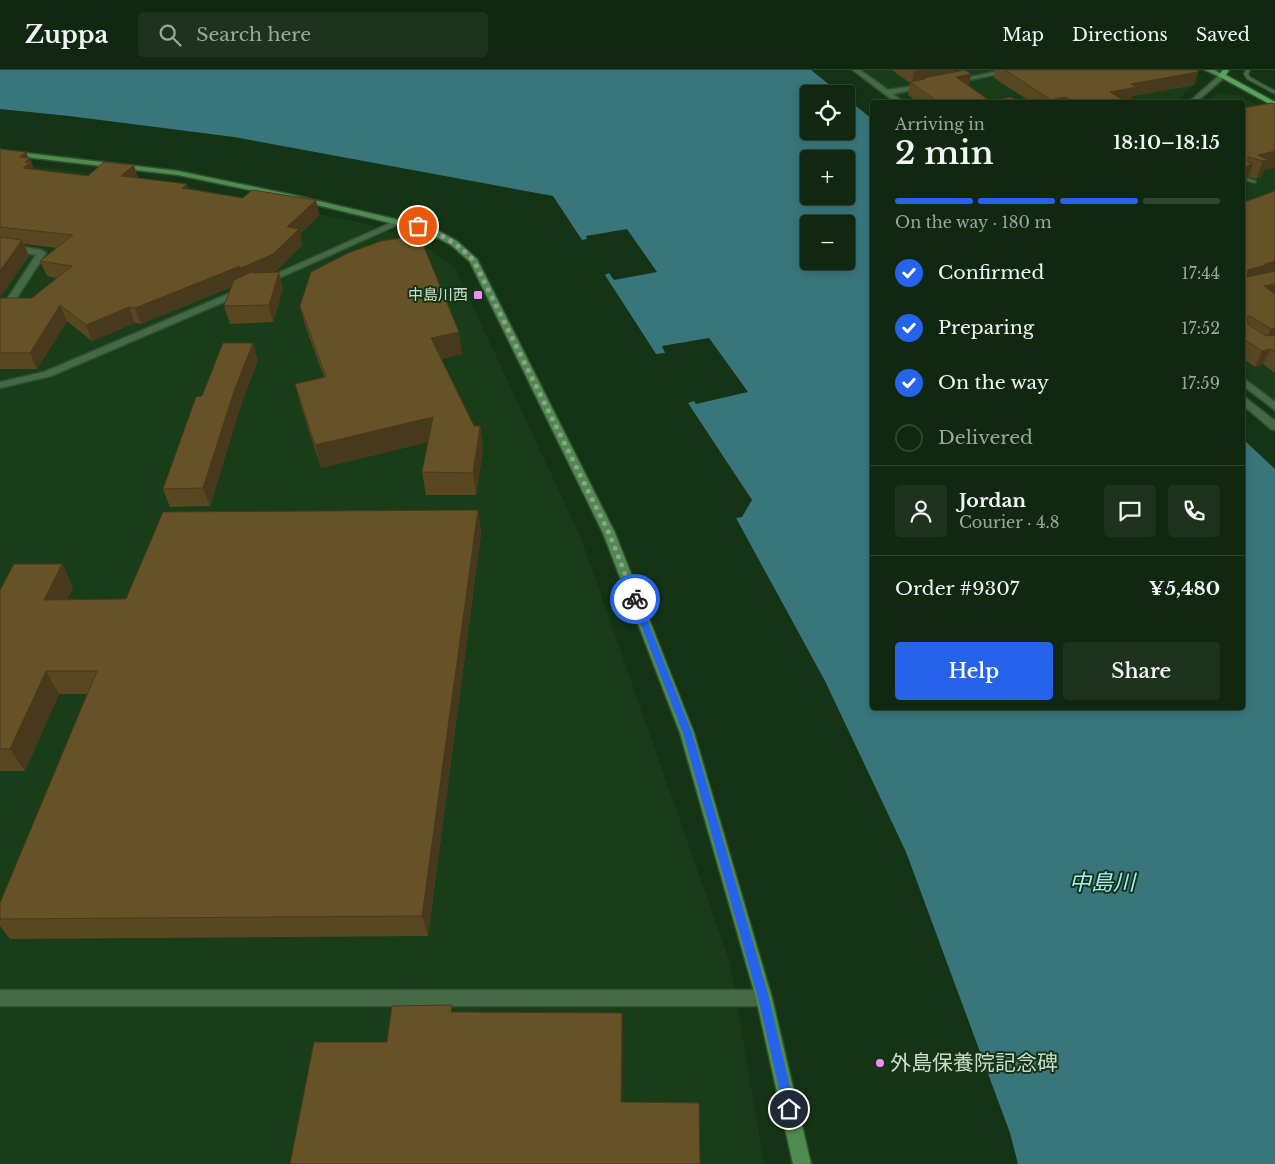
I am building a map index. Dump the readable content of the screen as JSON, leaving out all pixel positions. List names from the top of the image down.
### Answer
{
  "water": ["中島川"],
  "places": {
    "transit": ["中島川西"],
    "other": ["外島保養院記念碑"]
  },
  "page": {
    "header": "Zuppa",
    "search": "Search here",
    "nav": ["Map", "Directions", "Saved"],
    "map_buttons": ["+", "−"],
    "heading": ["2 min", "Arriving in", "18:10–18:15"],
    "panel": [
      "Jordan",
      "Courier · 4.8",
      "Order #9307",
      "¥5,480"
    ],
    "bar": "On the way · 180 m",
    "list": [
      ["Confirmed", "17:44"],
      ["Preparing", "17:52"],
      ["On the way", "17:59"],
      "Delivered"
    ],
    "buttons": ["Help", "Share"]
  }
}
